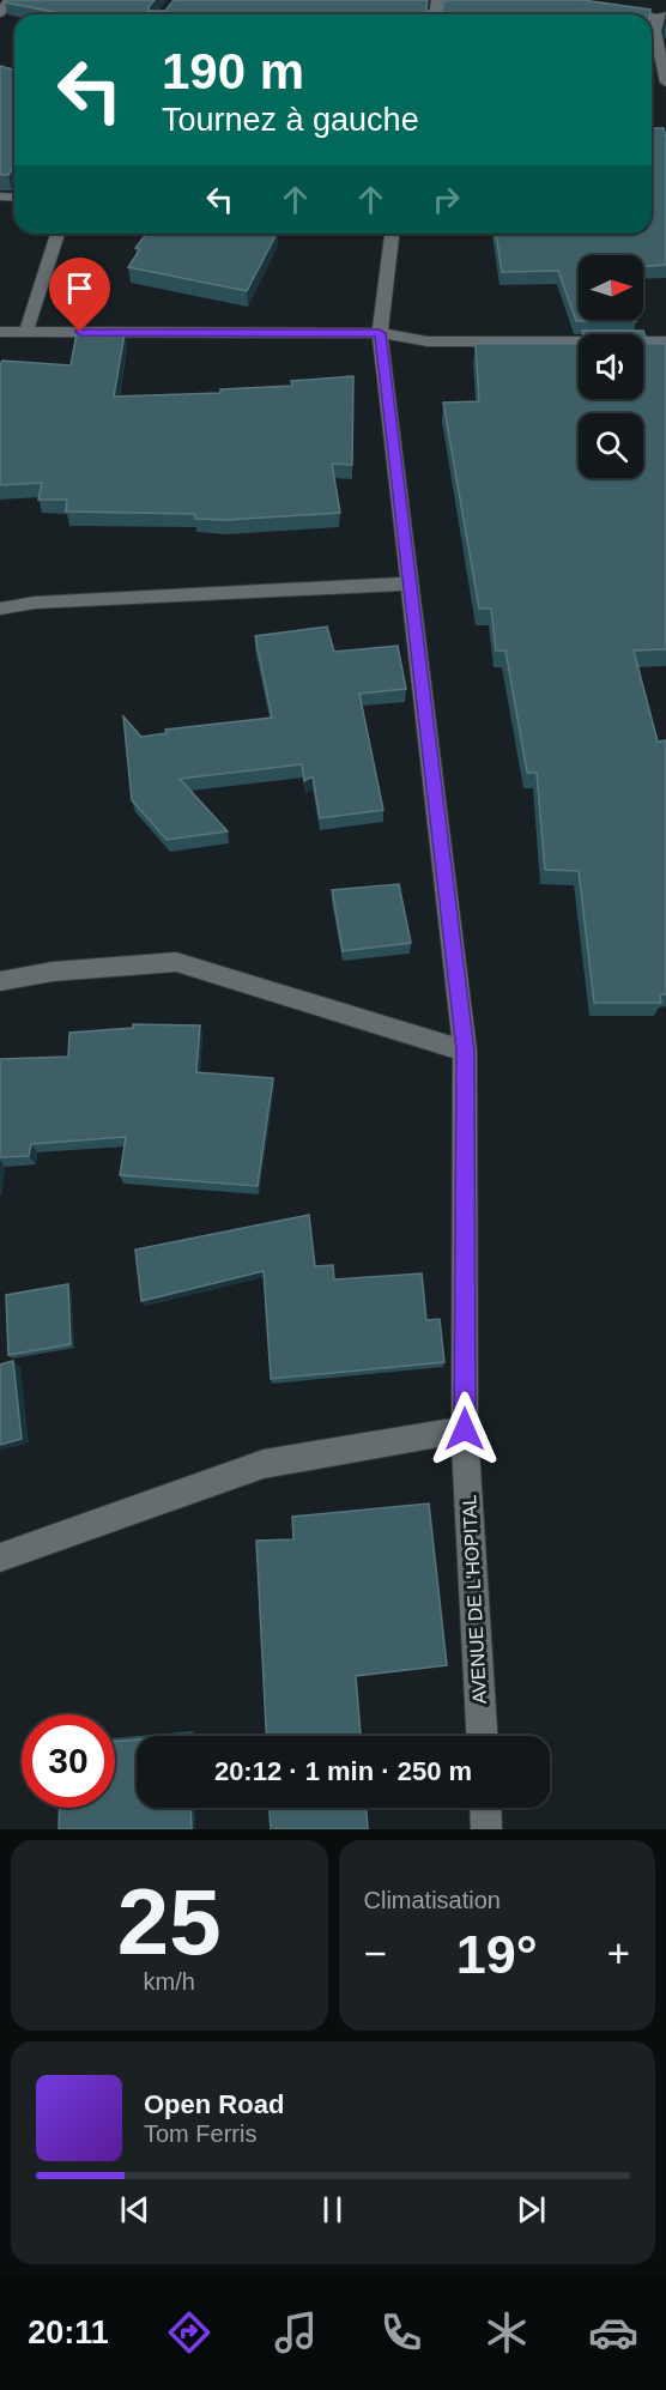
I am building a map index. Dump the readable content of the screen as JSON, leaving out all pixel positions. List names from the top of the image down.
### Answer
{
  "streets": {
    "street": ["AVENUE DE L'HOPITAL"]
  },
  "north": "right",
  "page": {
    "turn": ["190 m", "Tournez à gauche"],
    "limit": "30",
    "trip": "20:12 · 1 min · 250 m",
    "tile": [
      ["25", "km/h"],
      "Climatisation"
    ],
    "heat": ["−", "19°", "+"],
    "song": ["Open Road", "Tom Ferris"],
    "tabs": "20:11"
  }
}
